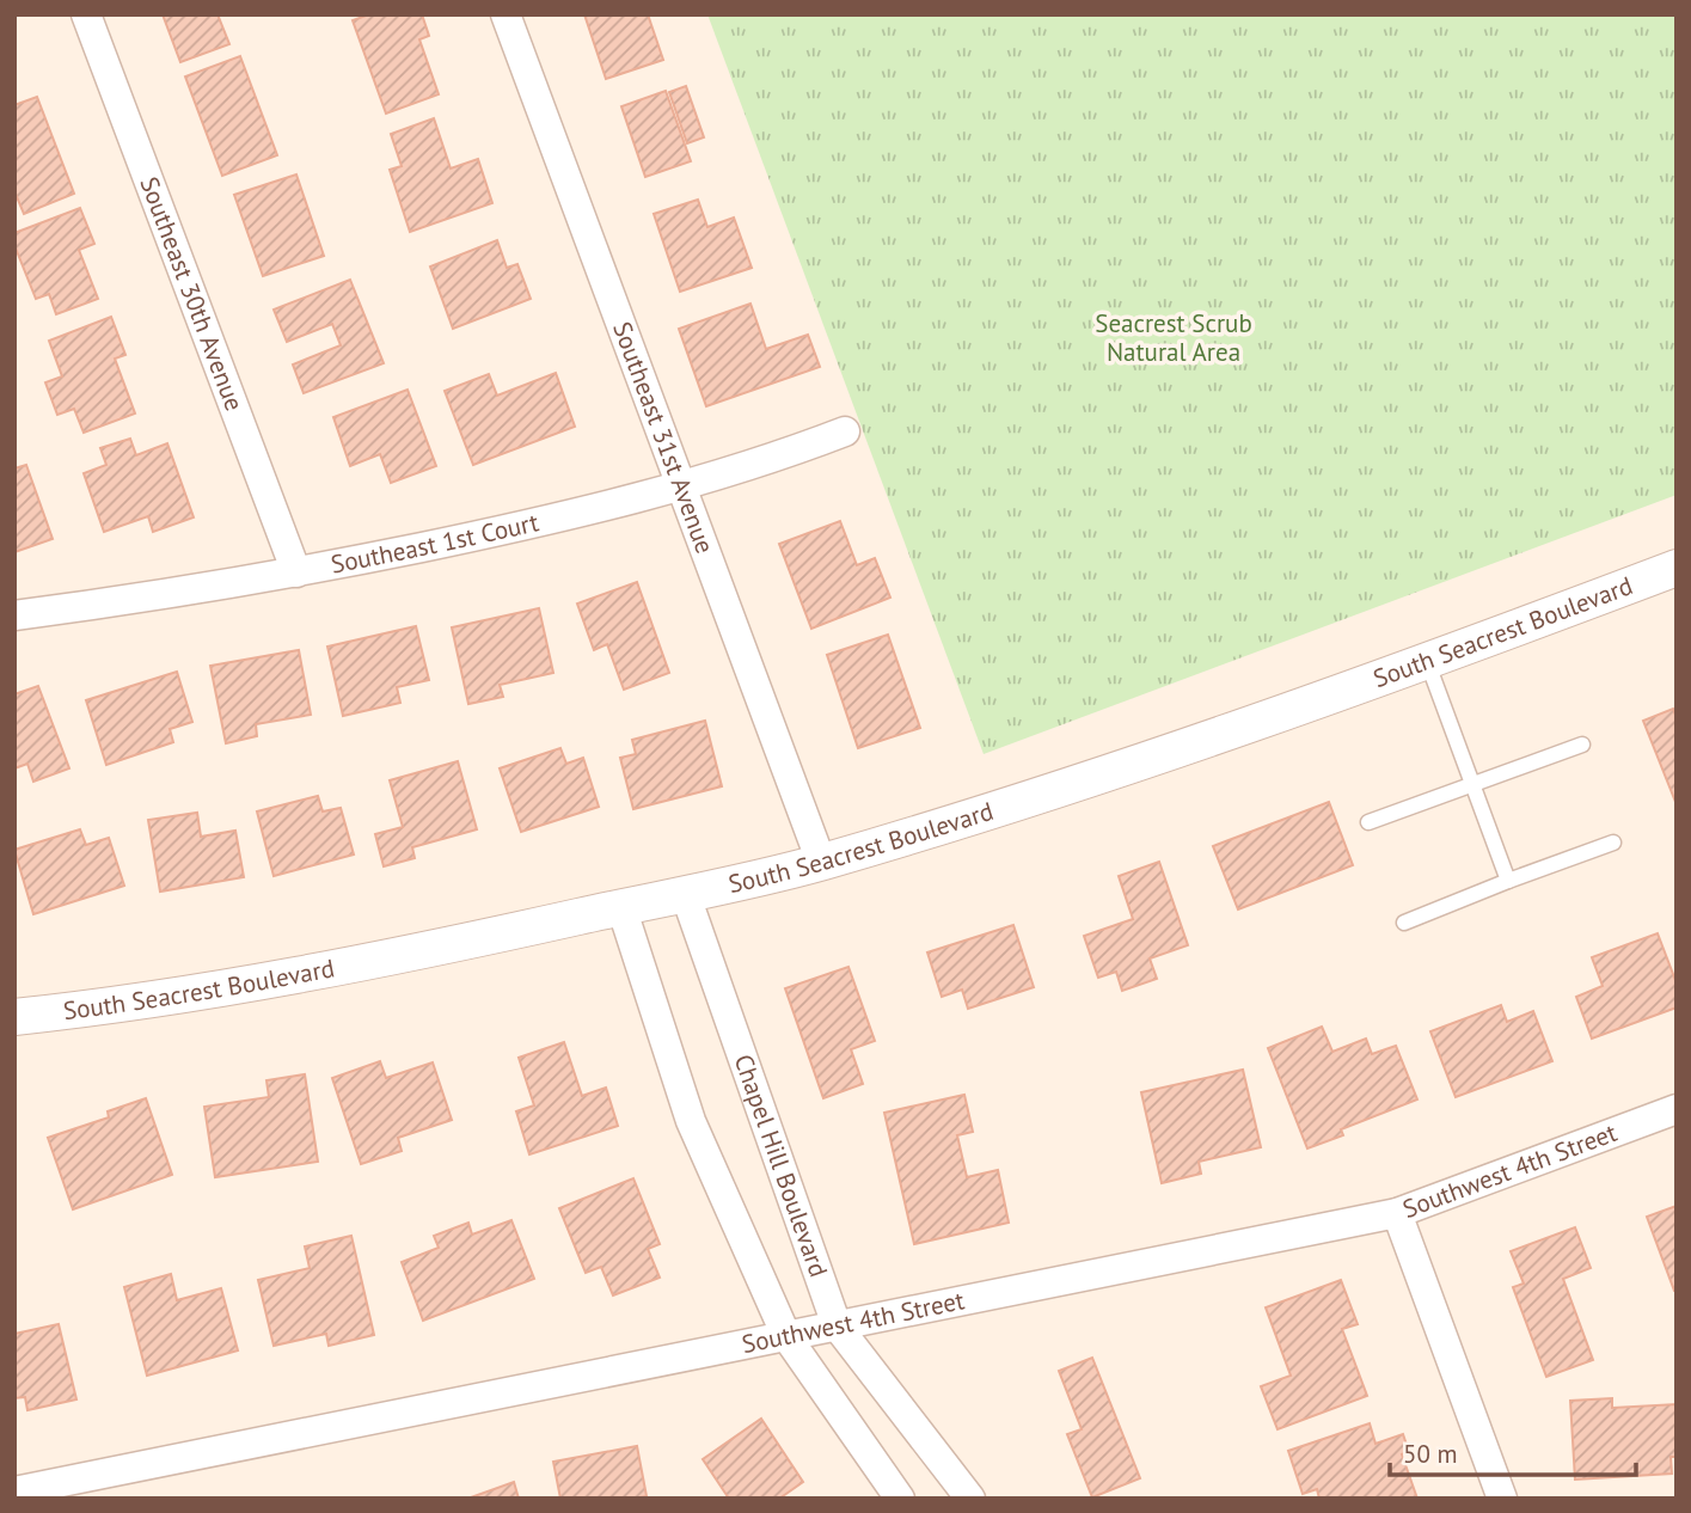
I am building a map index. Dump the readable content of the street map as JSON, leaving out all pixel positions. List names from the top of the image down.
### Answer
{
  "streets": {
    "street": [
      "Southeast 30th Avenue",
      "Southeast 31st Avenue",
      "Southeast 1st Court",
      "South Seacrest Boulevard",
      "Chapel Hill Boulevard",
      "Southwest 4th Street"
    ]
  },
  "crossings": [
    ["Southeast 30th Avenue", "Southeast 1st Court"],
    ["Southeast 31st Avenue", "Southeast 1st Court"],
    ["Southeast 31st Avenue", "South Seacrest Boulevard"],
    ["South Seacrest Boulevard", "Chapel Hill Boulevard"],
    ["Chapel Hill Boulevard", "Southwest 4th Street"]
  ],
  "parks": ["Seacrest Scrub Natural Area"],
  "scale_bar": "50 m"
}
